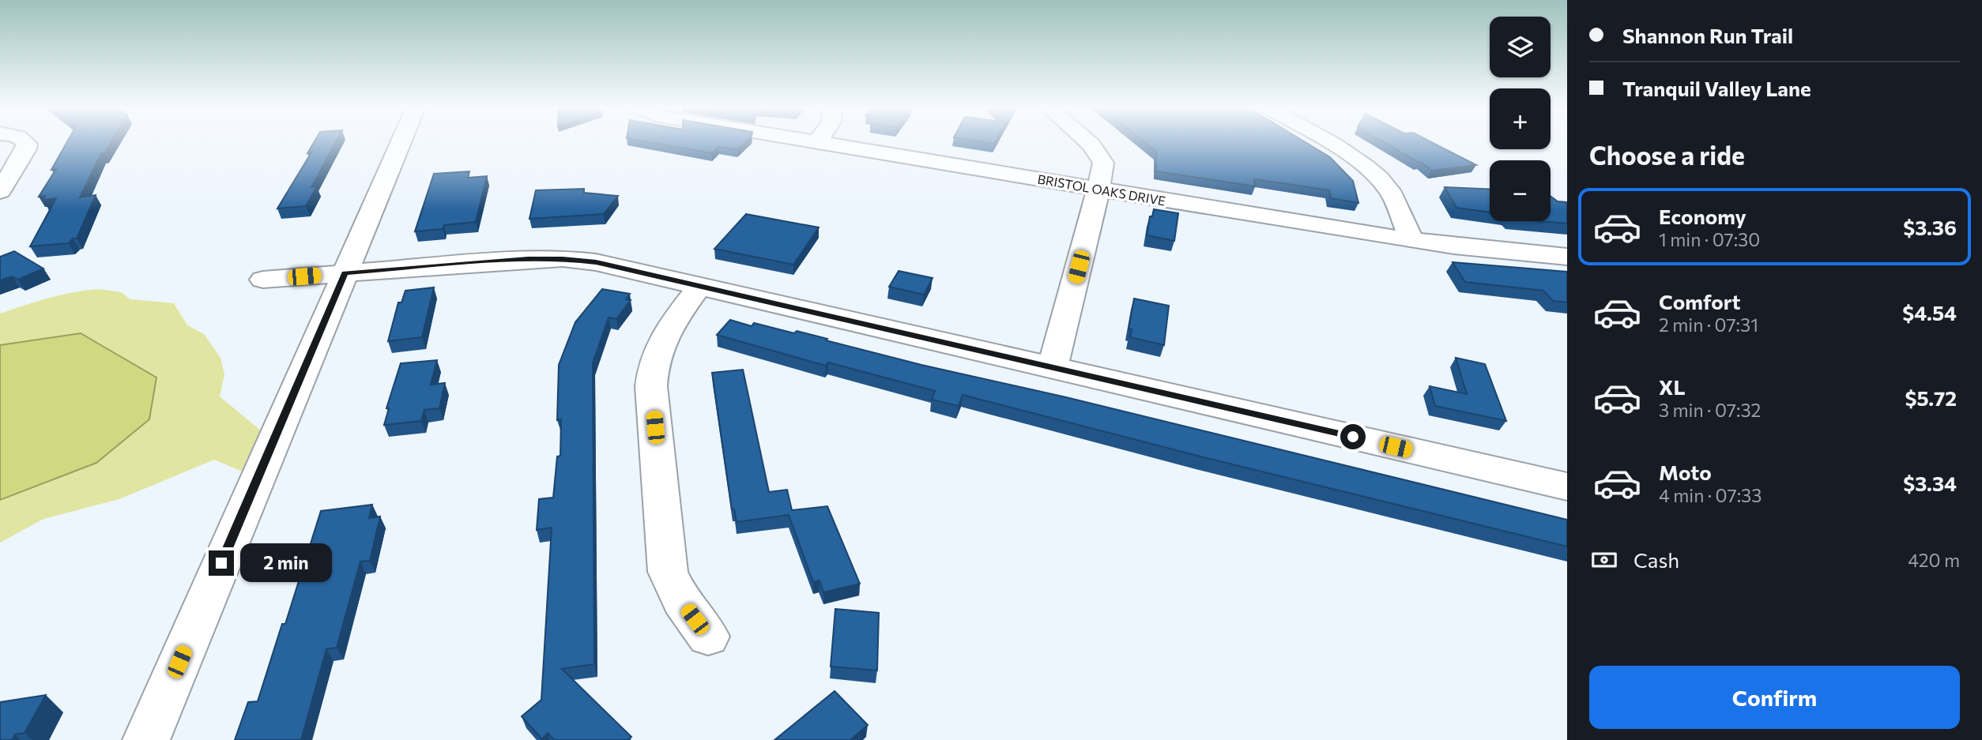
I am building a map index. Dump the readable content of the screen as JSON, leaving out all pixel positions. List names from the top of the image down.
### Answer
{
  "streets": {
    "street": ["BRISTOL OAKS DRIVE"]
  },
  "page": {
    "banner": ["Shannon Run Trail", "Tranquil Valley Lane"],
    "map_buttons": ["+", "−"],
    "heading": "Choose a ride",
    "list": [
      {
        "name": "Economy",
        "note": "1 min · 07:30",
        "value": "$3.36"
      },
      {
        "name": "Comfort",
        "note": "2 min · 07:31",
        "value": "$4.54"
      },
      {
        "name": "XL",
        "note": "3 min · 07:32",
        "value": "$5.72"
      },
      {
        "name": "Moto",
        "note": "4 min · 07:33",
        "value": "$3.34"
      }
    ],
    "pay": ["Cash", "420 m"],
    "bubble": "2 min",
    "buttons": "Confirm"
  }
}
